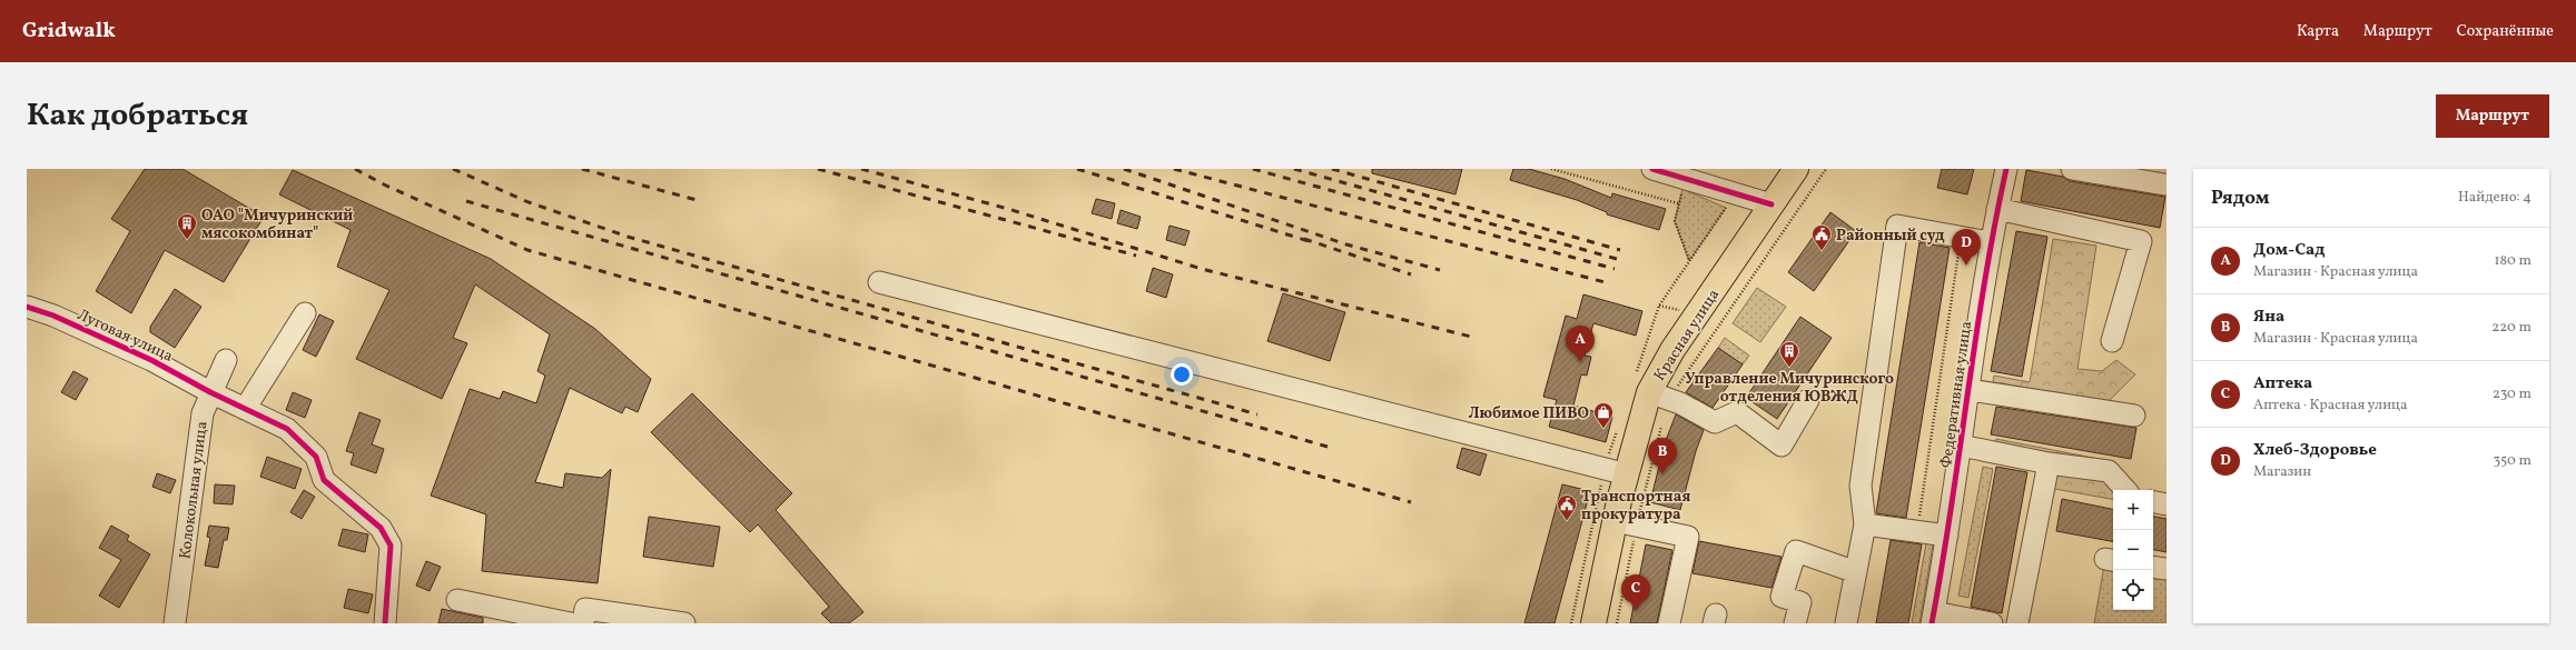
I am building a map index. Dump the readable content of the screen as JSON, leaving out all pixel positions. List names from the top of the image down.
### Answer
{
  "streets": {
    "main road": ["Красная улица"],
    "street": ["Луговая улица", "Федеративная улица", "Колокольная улица"]
  },
  "crossings": [
    ["Луговая улица", "Колокольная улица"]
  ],
  "places": {
    "building": ["ОАО \"Мичуринский мясокомбинат\"", "Управление Мичуринского отделения ЮВЖД"],
    "public building": ["Районный суд", "Транспортная прокуратура"],
    "shop": ["Любимое ПИВО"]
  },
  "page": {
    "header": "Gridwalk",
    "nav": ["Карта", "Маршрут", "Сохранённые"],
    "title": "Как добраться",
    "buttons": "Маршрут",
    "heading": ["Рядом", "Найдено: 4"],
    "list": [
      {
        "mark": "A",
        "name": "Дом-Сад",
        "note": "Магазин · Красная улица",
        "value": "180 m"
      },
      {
        "mark": "B",
        "name": "Яна",
        "note": "Магазин · Красная улица",
        "value": "220 m"
      },
      {
        "mark": "C",
        "name": "Аптека",
        "note": "Аптека · Красная улица",
        "value": "230 m"
      },
      {
        "mark": "D",
        "name": "Хлеб-Здоровье",
        "note": "Магазин",
        "value": "350 m"
      }
    ],
    "pins": [
      "D",
      "A",
      "B",
      "C"
    ],
    "map_buttons": ["+", "−"]
  }
}
